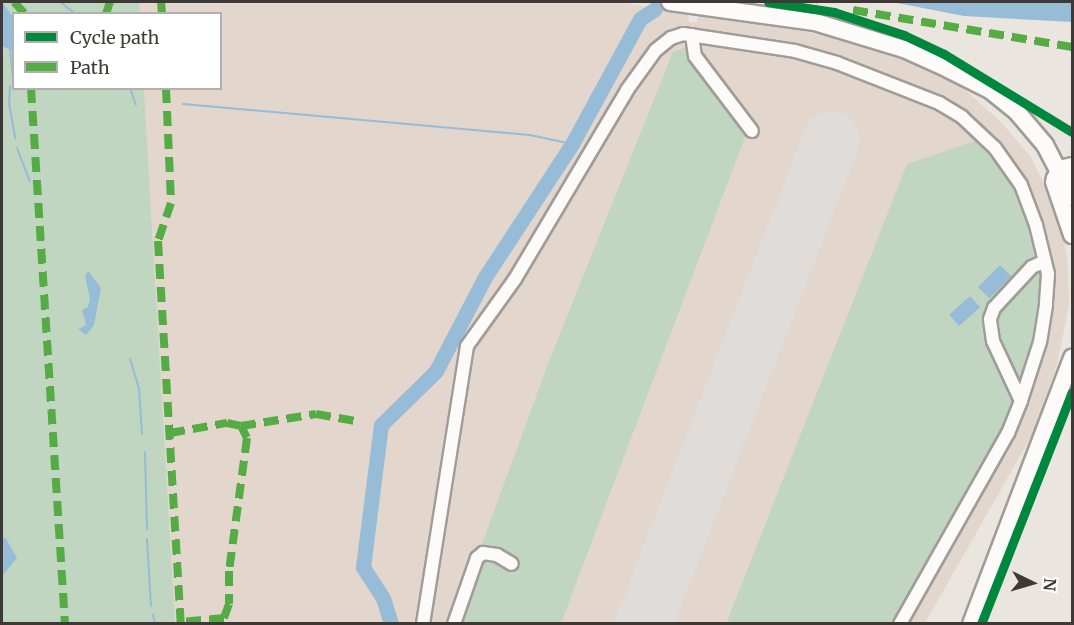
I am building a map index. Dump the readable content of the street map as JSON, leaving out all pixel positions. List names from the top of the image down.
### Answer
{
  "legend": ["Cycle path", "Path"],
  "north": "right"
}
